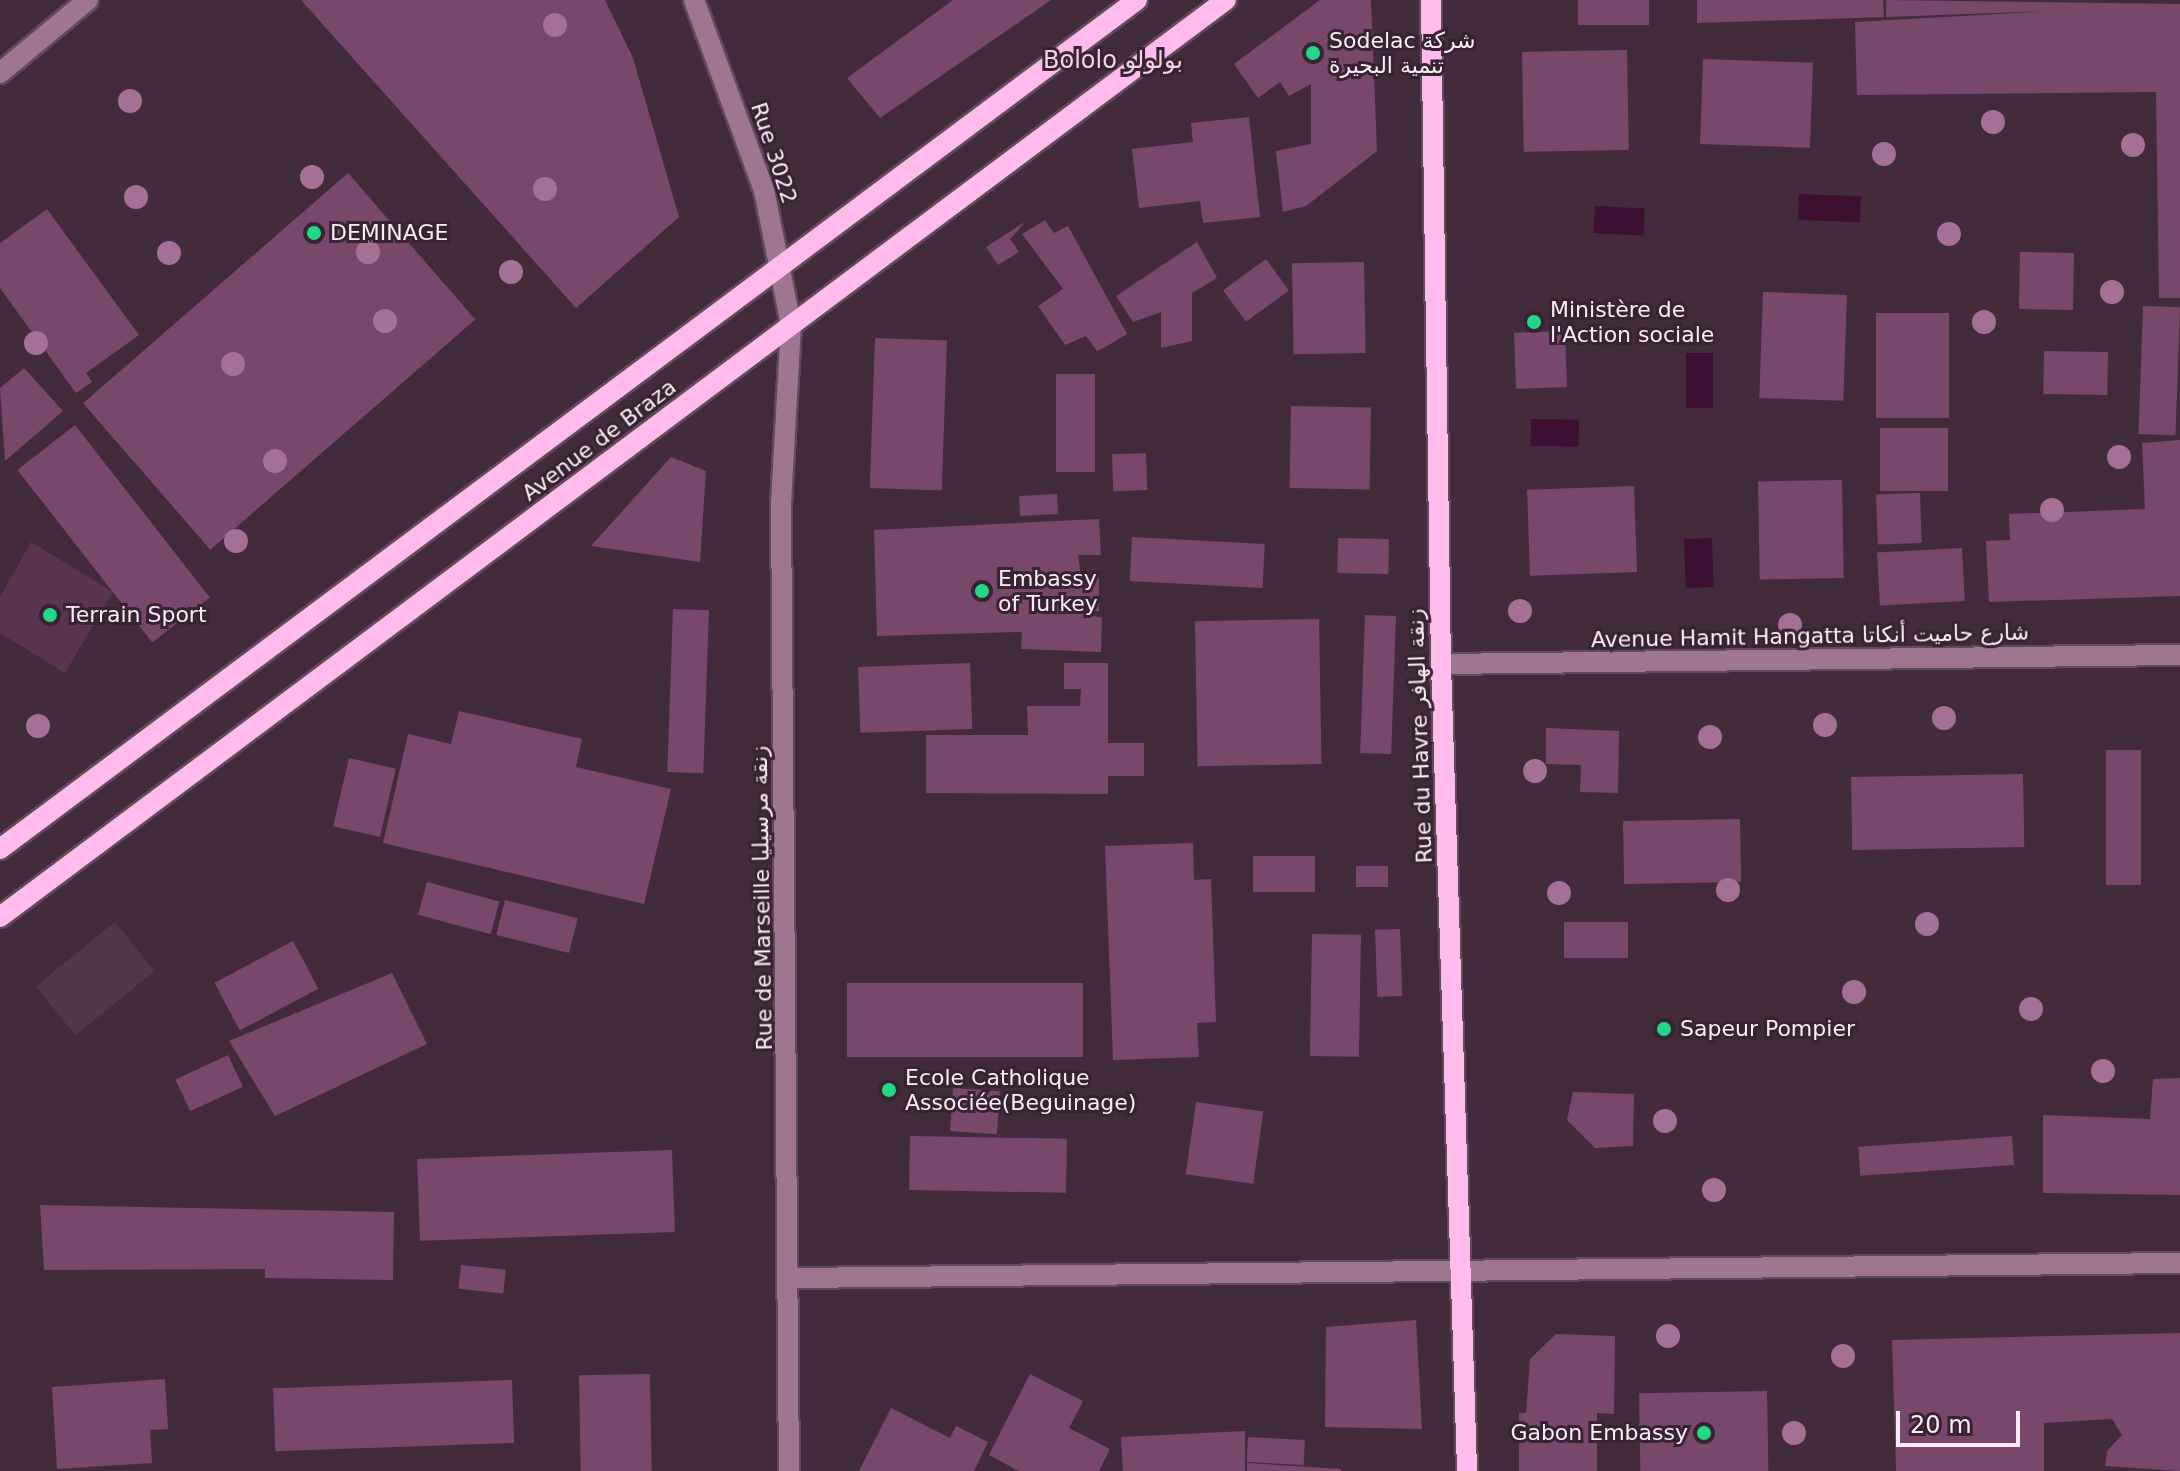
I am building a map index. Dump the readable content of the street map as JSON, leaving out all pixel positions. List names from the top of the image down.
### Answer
{
  "streets": {
    "main road": ["Avenue de Braza", "Rue du Havre زنقة الهافر"],
    "street": ["Rue 3022", "Avenue Hamit Hangatta شارع حاميت أنكاتا", "Rue de Marseille زنقة مرسيليا"]
  },
  "crossings": [
    ["Rue 3022", "Avenue de Braza"],
    ["Rue 3022", "Rue de Marseille زنقة مرسيليا"],
    ["Avenue de Braza", "Rue de Marseille زنقة مرسيليا"],
    ["Avenue Hamit Hangatta شارع حاميت أنكاتا", "Rue du Havre زنقة الهافر"]
  ],
  "districts": ["Bololo بولولو"],
  "places": [
    "Sodelac شركة تنمية البحيرة",
    "DEMINAGE",
    "Ministère de l'Action sociale",
    "Embassy of Turkey",
    "Terrain Sport",
    "Sapeur Pompier",
    "Ecole Catholique Associée(Beguinage)",
    "Gabon Embassy"
  ],
  "scale_bar": "20 m"
}
